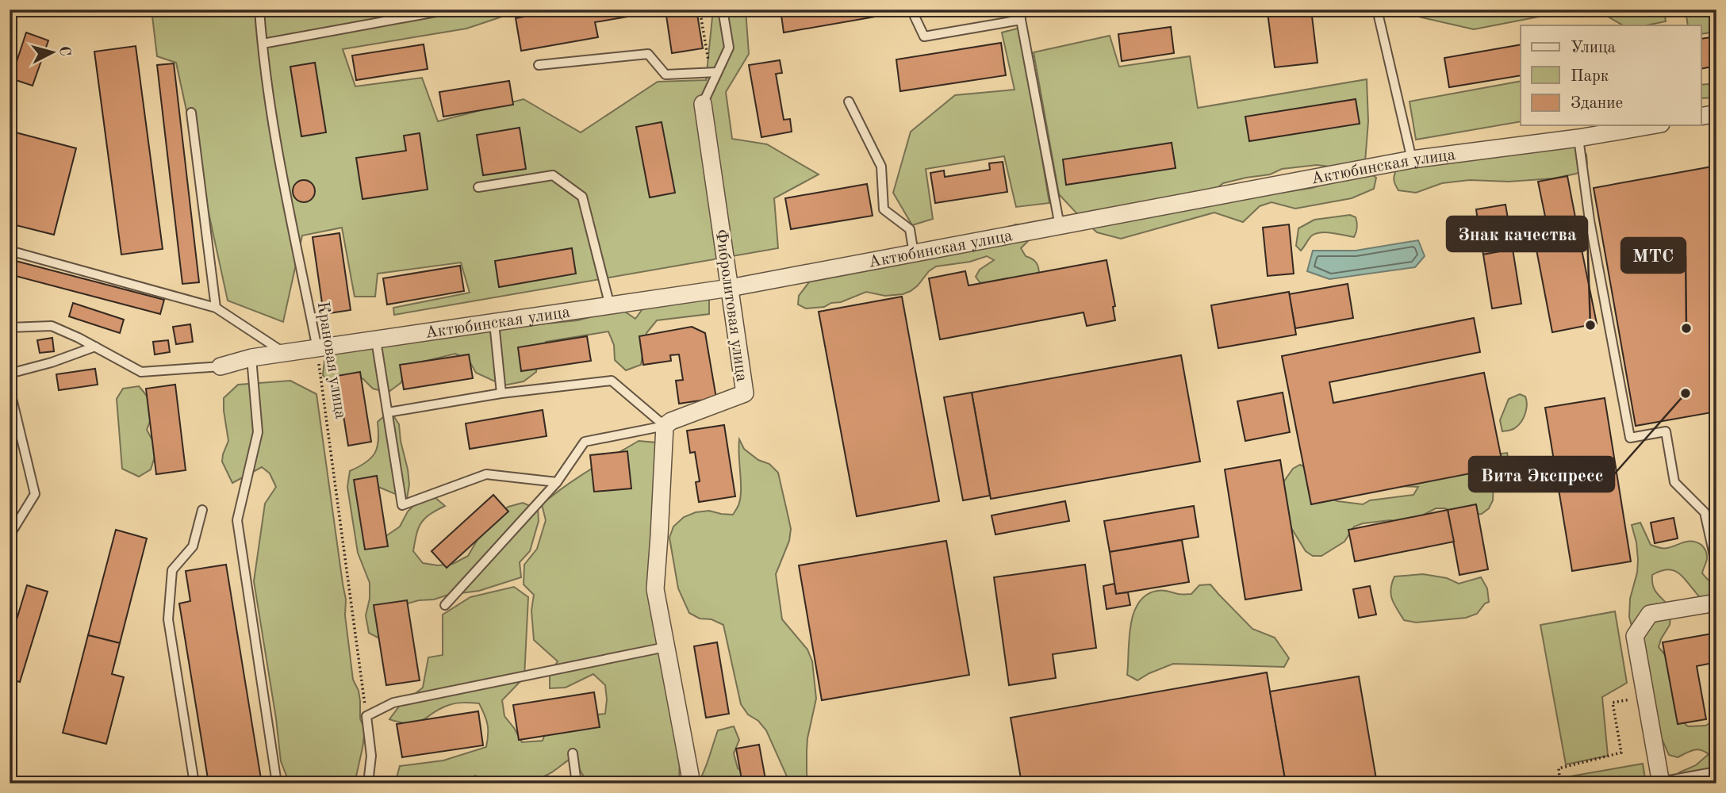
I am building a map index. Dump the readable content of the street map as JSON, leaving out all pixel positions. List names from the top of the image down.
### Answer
{
  "streets": {
    "street": ["Актюбинская улица", "Фибролитовая улица"],
    "lane": ["Крановая улица"]
  },
  "crossings": [
    ["Актюбинская улица", "Фибролитовая улица"],
    ["Актюбинская улица", "Крановая улица"]
  ],
  "places": ["Знак качества", "МТС", "Вита Экспресс"],
  "legend": ["Улица", "Парк", "Здание"],
  "north": "right"
}
